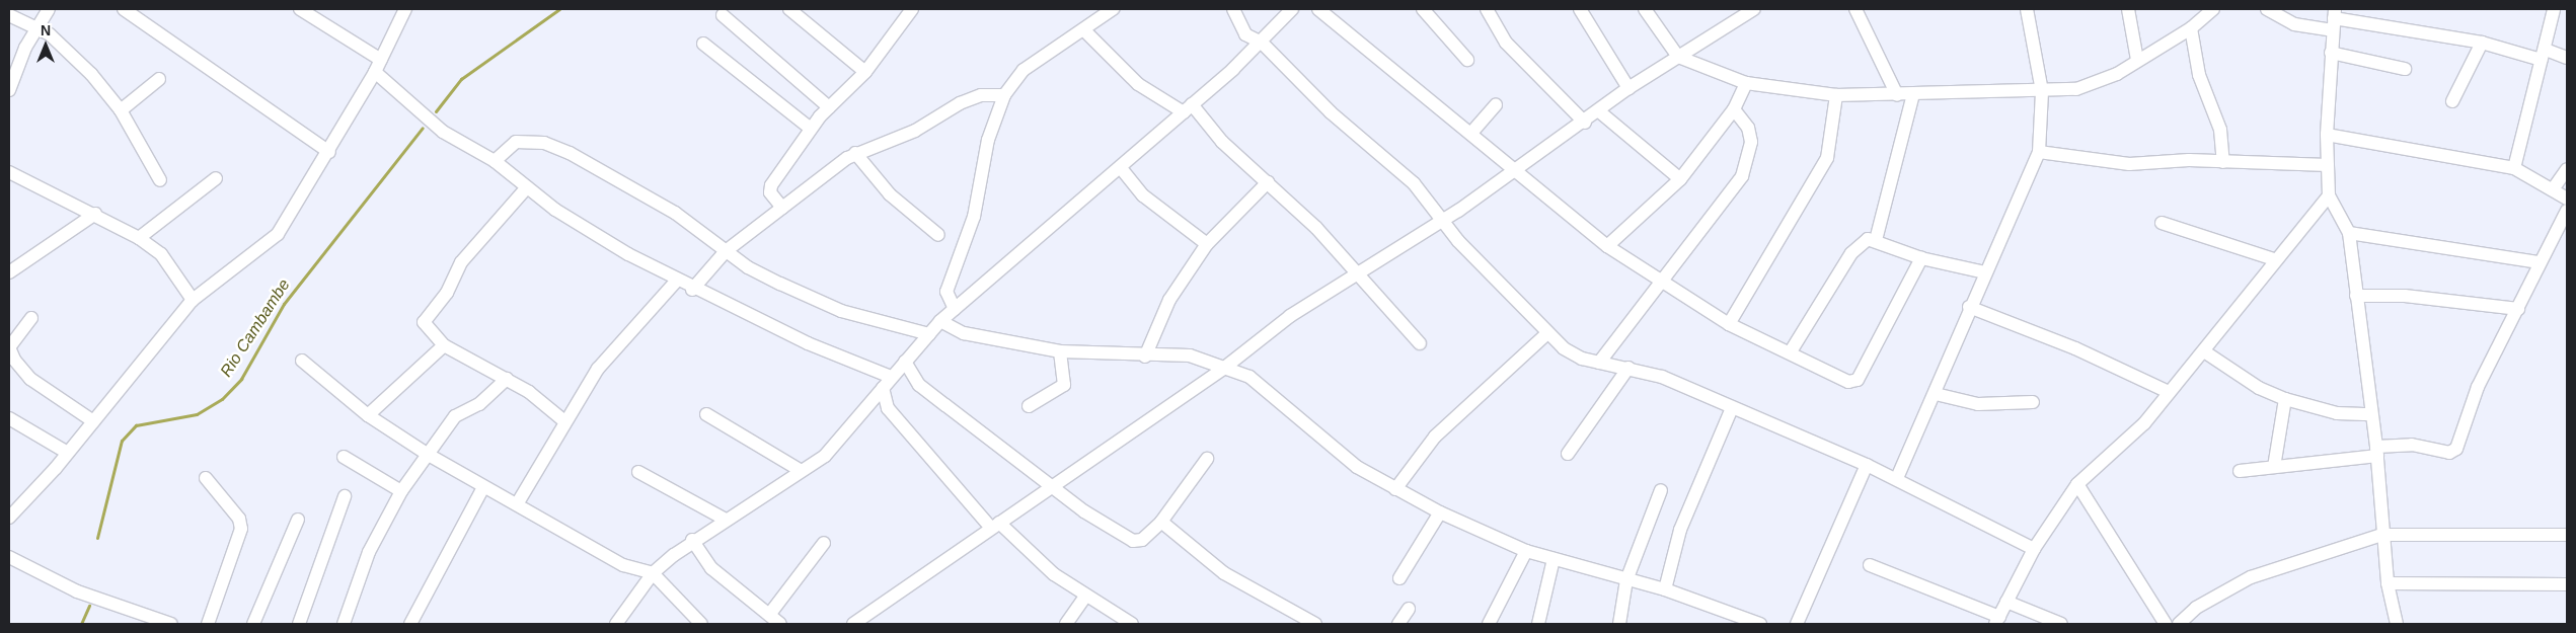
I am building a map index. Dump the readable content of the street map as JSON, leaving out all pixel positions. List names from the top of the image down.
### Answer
{
  "water": ["Rio Cambambe"],
  "north": "top"
}
